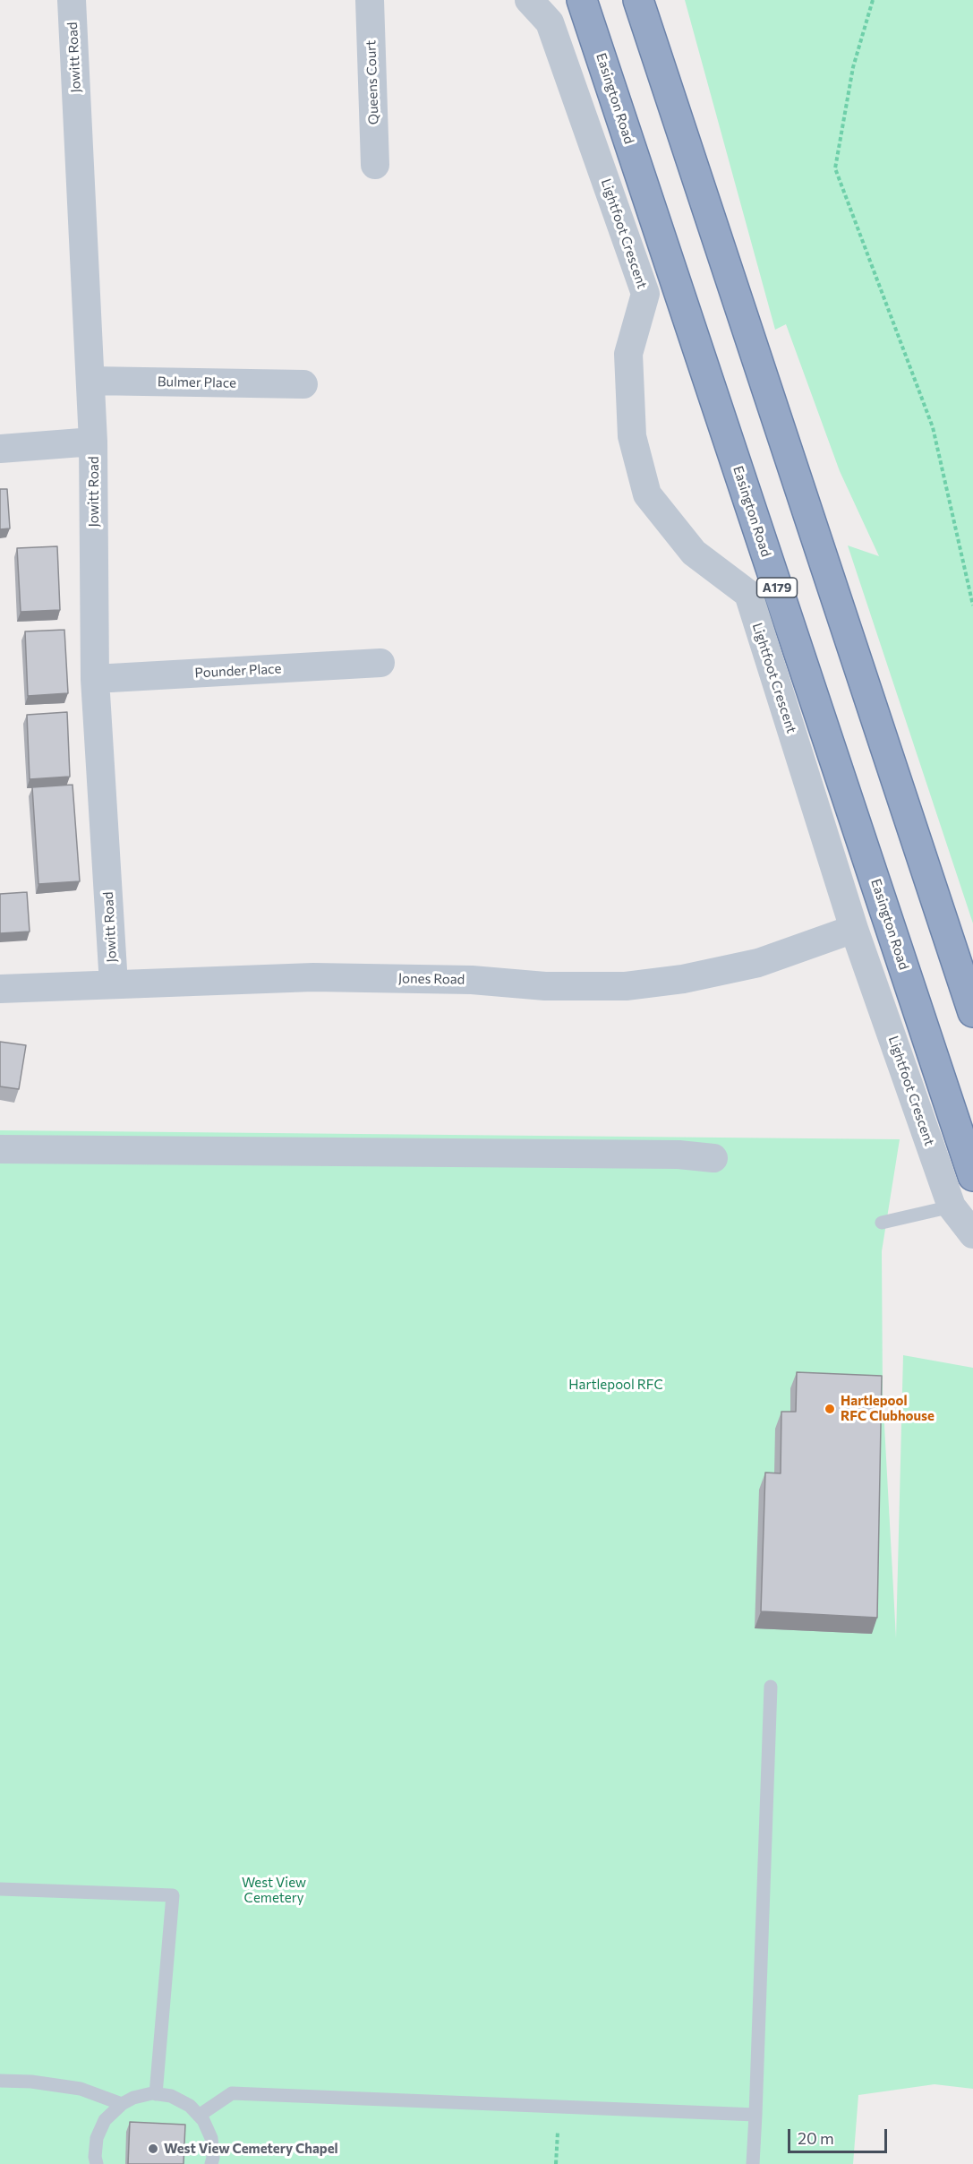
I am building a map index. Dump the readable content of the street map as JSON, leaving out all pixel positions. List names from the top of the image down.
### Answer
{
  "streets": {
    "highway": ["Easington Road", "A179"],
    "street": [
      "Jowitt Road",
      "Queens Court",
      "Lightfoot Crescent",
      "Bulmer Place",
      "Pounder Place",
      "Jones Road"
    ]
  },
  "crossings": [
    ["Jowitt Road", "Bulmer Place"],
    ["Jowitt Road", "Pounder Place"],
    ["Jowitt Road", "Jones Road"],
    ["Lightfoot Crescent", "Jones Road"]
  ],
  "parks": ["Hartlepool RFC", "West View Cemetery"],
  "places": ["Hartlepool RFC Clubhouse", "West View Cemetery Chapel"],
  "scale_bar": "20 m"
}
